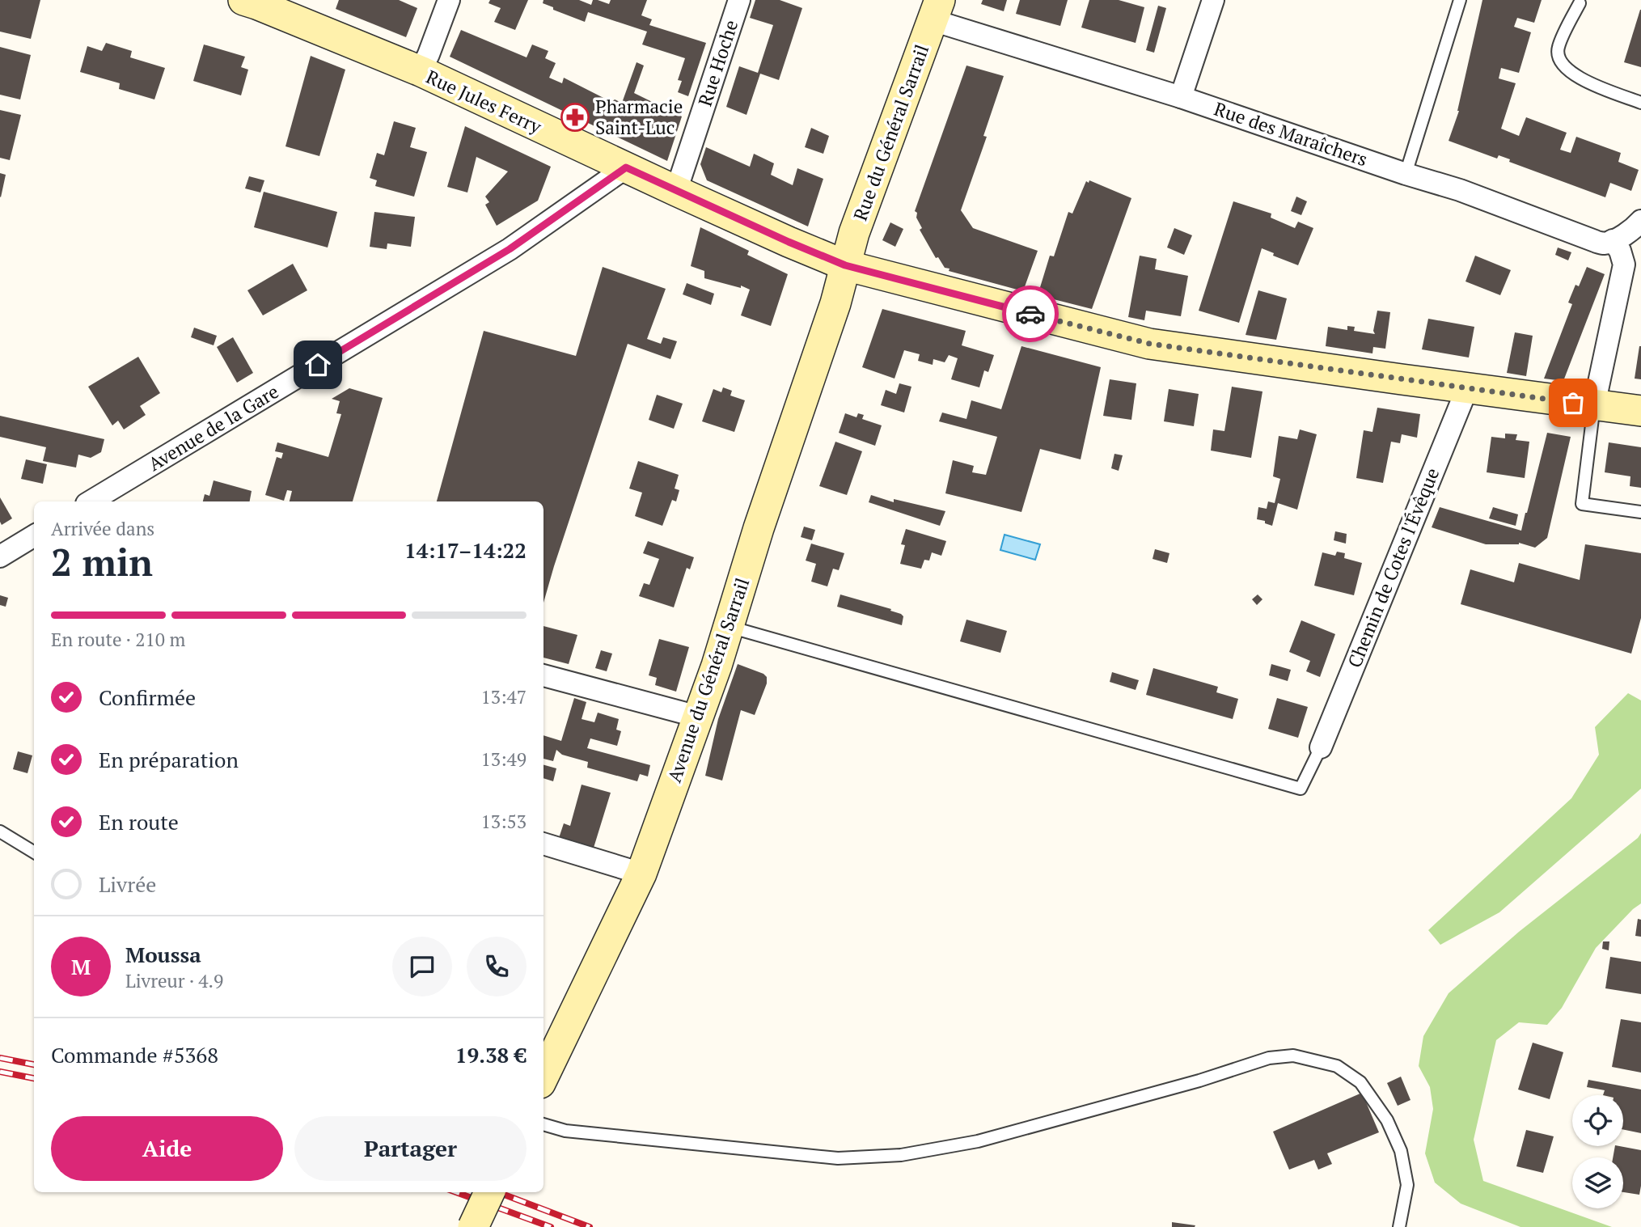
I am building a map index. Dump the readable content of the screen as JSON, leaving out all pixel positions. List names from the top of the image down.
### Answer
{
  "streets": {
    "street": [
      "Rue Hoche",
      "Rue Jules Ferry",
      "Rue du Général Sarrail",
      "Rue des Maraîchers",
      "Avenue de la Gare",
      "Chemin de Cotes l'Évêque",
      "Avenue du Général Sarrail"
    ]
  },
  "crossings": [
    ["Rue Hoche", "Rue Jules Ferry"],
    ["Rue Jules Ferry", "Rue du Général Sarrail"],
    ["Rue Jules Ferry", "Avenue de la Gare"],
    ["Rue Jules Ferry", "Chemin de Cotes l'Évêque"],
    ["Rue Jules Ferry", "Avenue du Général Sarrail"],
    ["Rue du Général Sarrail", "Rue des Maraîchers"],
    ["Rue du Général Sarrail", "Avenue du Général Sarrail"]
  ],
  "places": {
    "pharmacy": ["Pharmacie Saint-Luc"]
  },
  "page": {
    "heading": ["2 min", "Arrivée dans", "14:17–14:22"],
    "panel": [
      "Moussa",
      "Livreur · 4.9",
      "Commande #5368",
      "19.38 €"
    ],
    "bar": "En route · 210 m",
    "list": [
      ["Confirmée", "13:47"],
      ["En préparation", "13:49"],
      ["En route", "13:53"],
      "Livrée"
    ],
    "round": "M",
    "buttons": ["Aide", "Partager"]
  }
}
